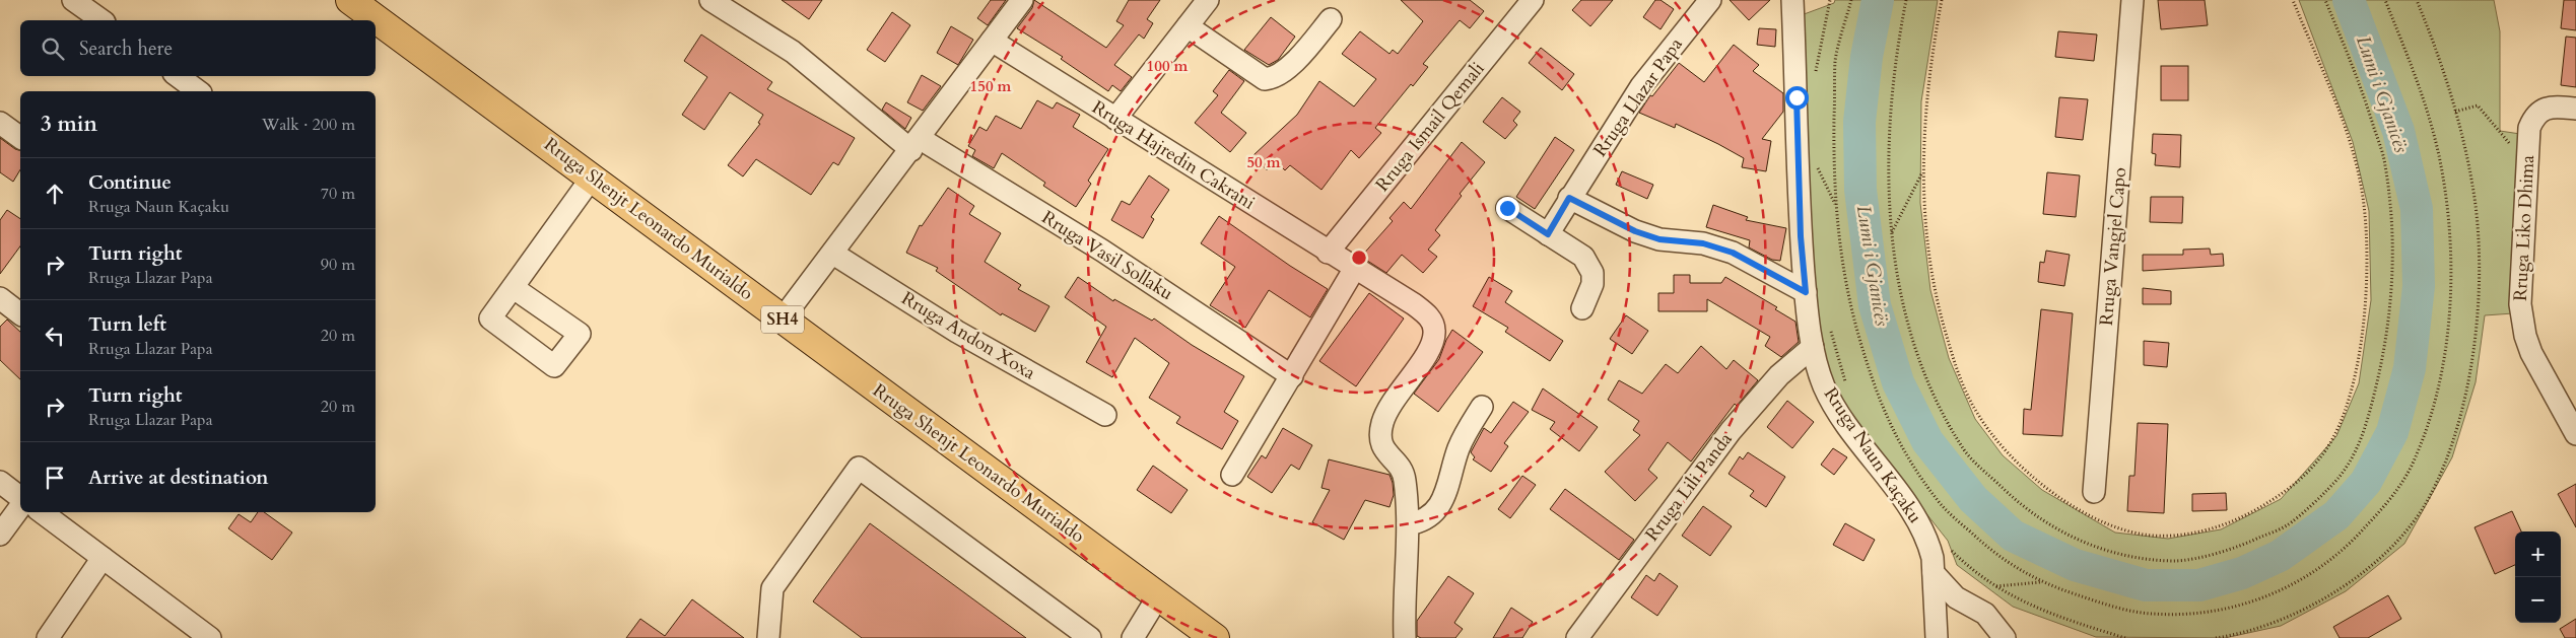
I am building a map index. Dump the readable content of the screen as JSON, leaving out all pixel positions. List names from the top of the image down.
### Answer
{
  "streets": {
    "main road": ["Rruga Shenjt Leonardo Murialdo", "SH4"],
    "street": [
      "Rruga Llazar Papa",
      "Rruga Ismail Qemali",
      "Rruga Hajredin Cakrani",
      "Rruga Liko Dhima",
      "Rruga Vangjel Capo",
      "Rruga Vasil Sollaku",
      "Rruga Andon Xoxa",
      "Rruga Naun Kaçaku",
      "Rruga Lili Panda"
    ]
  },
  "crossings": [
    ["Rruga Ismail Qemali", "Rruga Hajredin Cakrani"],
    ["Rruga Naun Kaçaku", "Rruga Lili Panda"]
  ],
  "water": ["Lumi i Gjanicës"],
  "page": {
    "search": "Search here",
    "heading": ["3 min", "Walk · 200 m"],
    "list": [
      ["Continue", "Rruga Naun Kaçaku", "70 m"],
      ["Turn right", "Rruga Llazar Papa", "90 m"],
      ["Turn left", "Rruga Llazar Papa", "20 m"],
      ["Turn right", "Rruga Llazar Papa", "20 m"],
      "Arrive at destination"
    ],
    "map_buttons": ["+", "−"]
  },
  "rings": ["100 m", "150 m", "50 m"]
}
